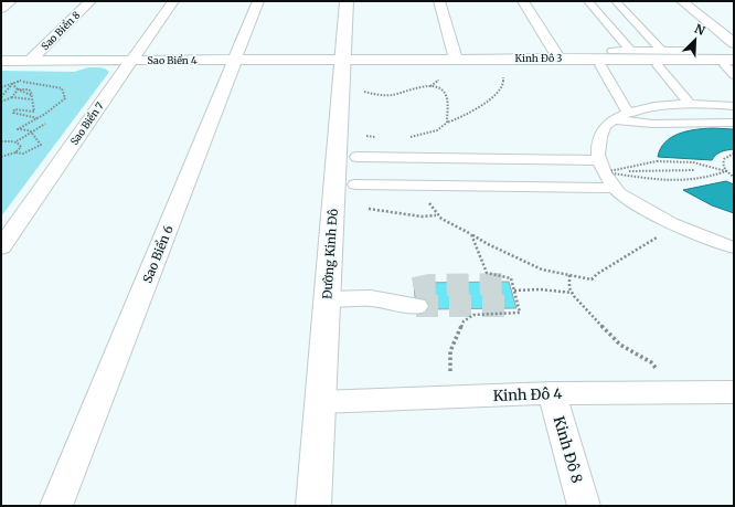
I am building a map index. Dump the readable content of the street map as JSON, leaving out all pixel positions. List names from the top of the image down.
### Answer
{
  "streets": {
    "street": [
      "Sao Biển 8",
      "Kinh Đô 3",
      "Sao Biển 4",
      "Sao Biển 7",
      "Sao Biển 6",
      "Đường Kinh Đô",
      "Kinh Đô 4",
      "Kinh Đô 8"
    ]
  },
  "crossings": [
    ["Sao Biển 8", "Sao Biển 4"],
    ["Kinh Đô 3", "Sao Biển 4"],
    ["Kinh Đô 3", "Đường Kinh Đô"],
    ["Sao Biển 4", "Sao Biển 7"],
    ["Sao Biển 4", "Sao Biển 6"],
    ["Sao Biển 4", "Đường Kinh Đô"],
    ["Đường Kinh Đô", "Kinh Đô 4"],
    ["Kinh Đô 4", "Kinh Đô 8"]
  ],
  "north": "top right"
}
